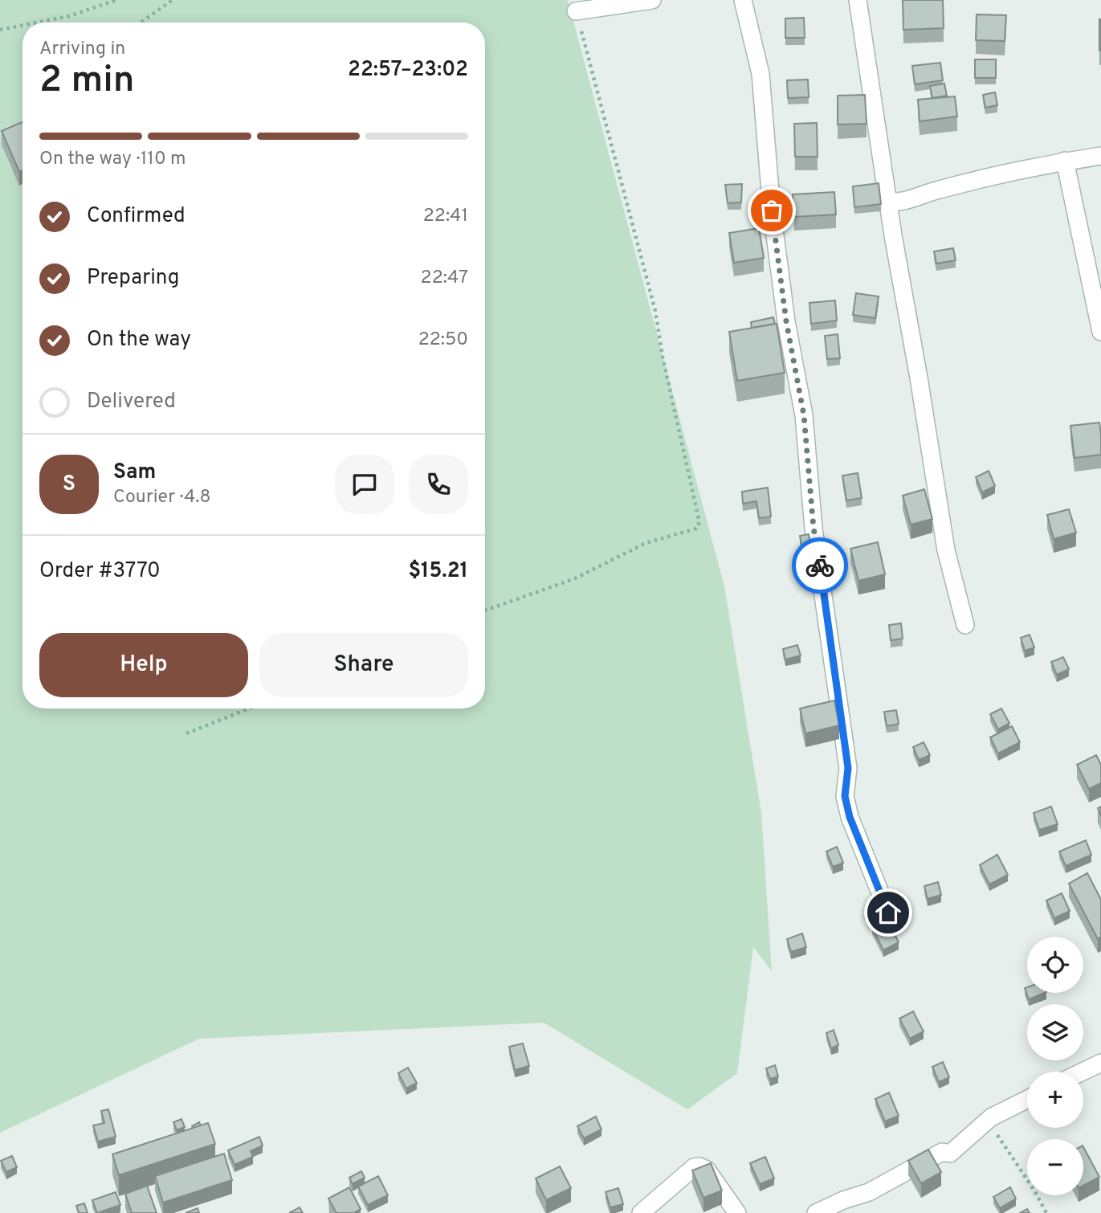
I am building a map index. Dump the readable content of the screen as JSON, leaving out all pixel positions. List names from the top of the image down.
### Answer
{
  "page": {
    "heading": ["2 min", "Arriving in", "22:57–23:02"],
    "panel": [
      "Sam",
      "Courier · 4.8",
      "Order #3770",
      "$15.21"
    ],
    "bar": "On the way · 110 m",
    "list": [
      ["Confirmed", "22:41"],
      ["Preparing", "22:47"],
      ["On the way", "22:50"],
      "Delivered"
    ],
    "round": "S",
    "buttons": ["Help", "Share"],
    "map_buttons": ["+", "−"]
  }
}
